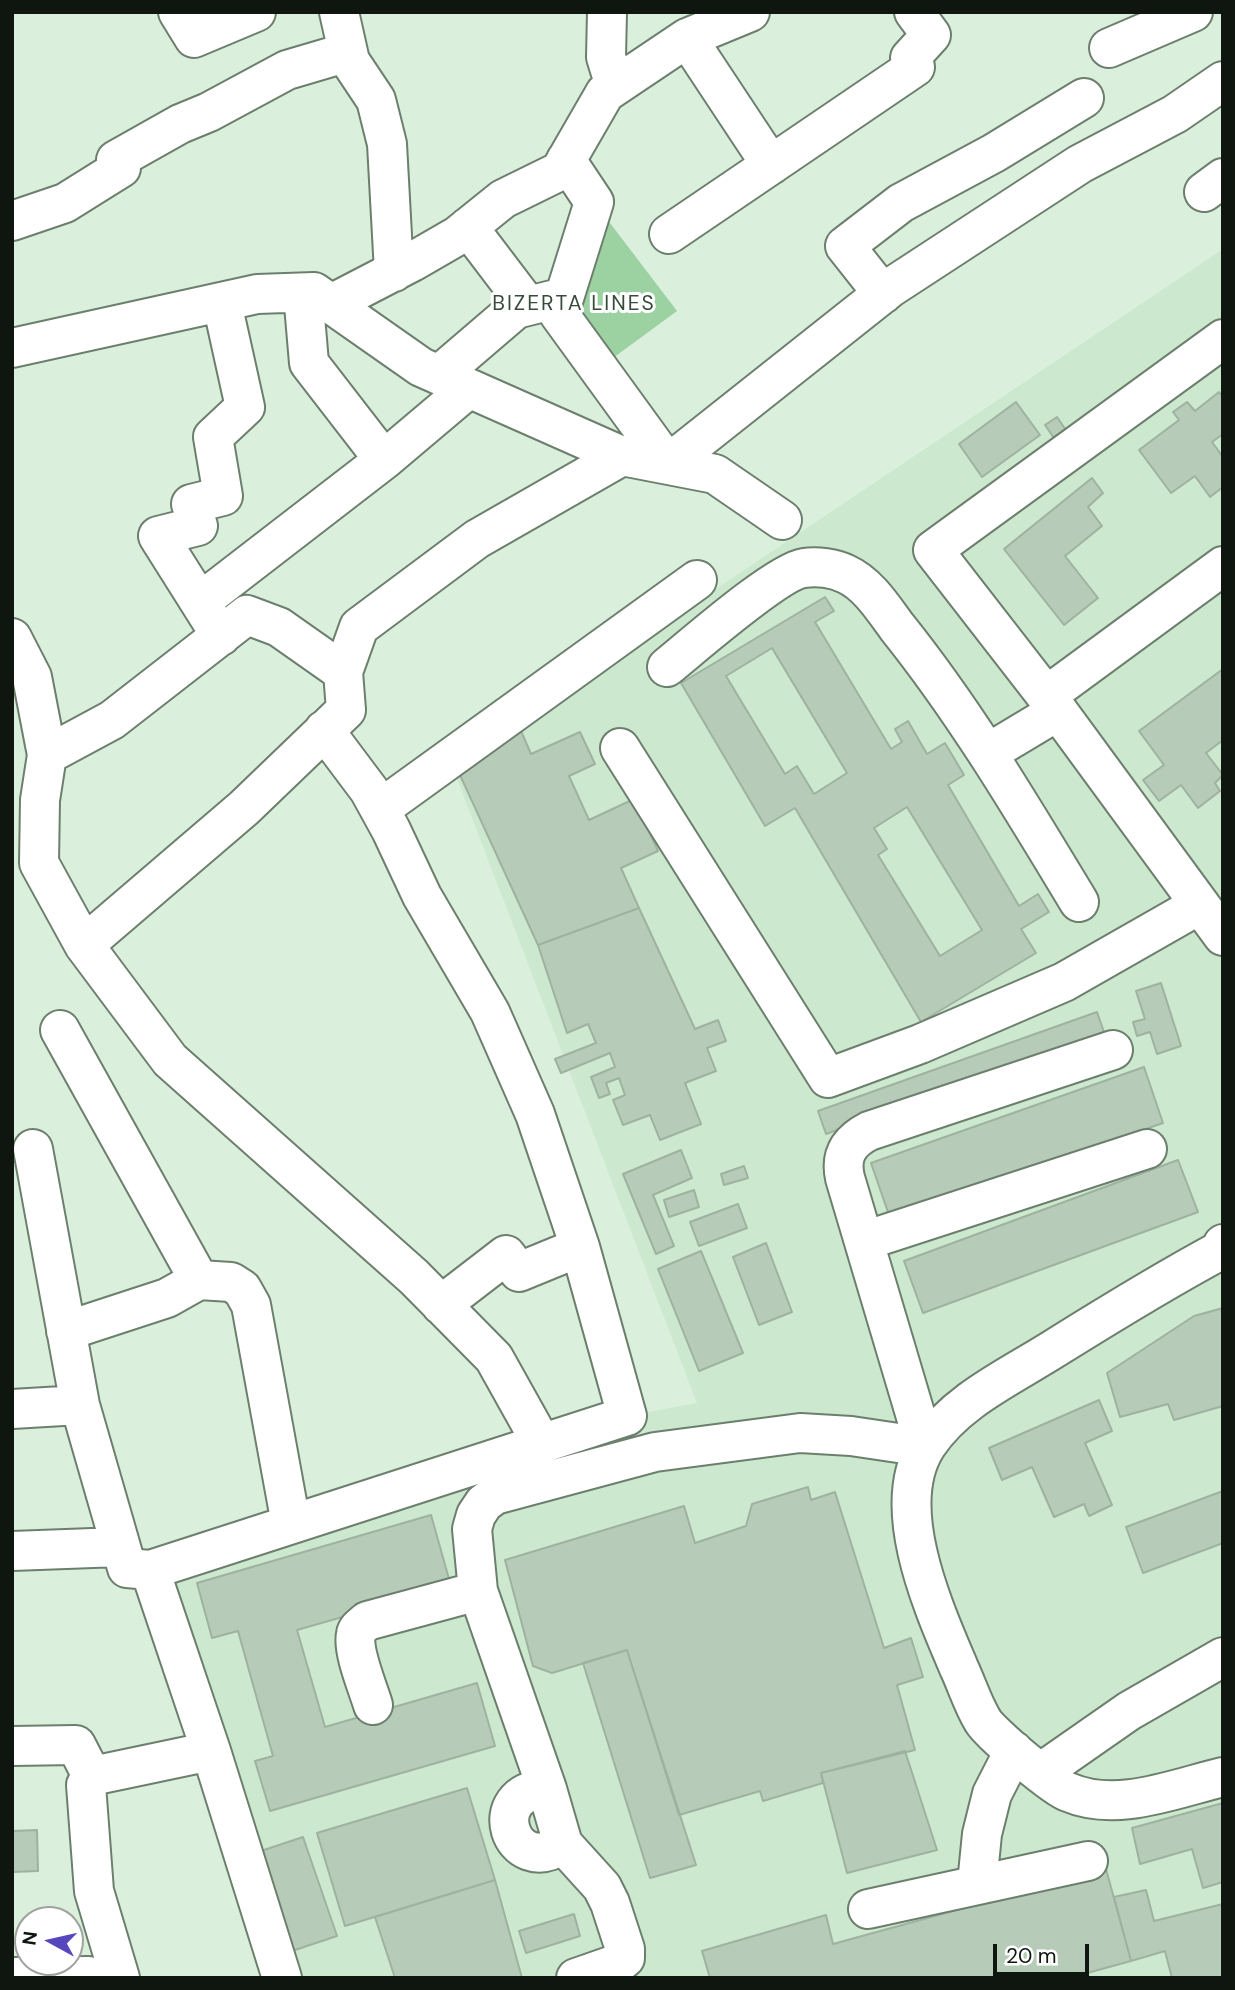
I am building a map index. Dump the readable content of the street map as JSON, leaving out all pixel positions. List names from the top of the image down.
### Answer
{
  "districts": ["BIZERTA LINES"],
  "scale_bar": "20 m",
  "north": "left"
}
